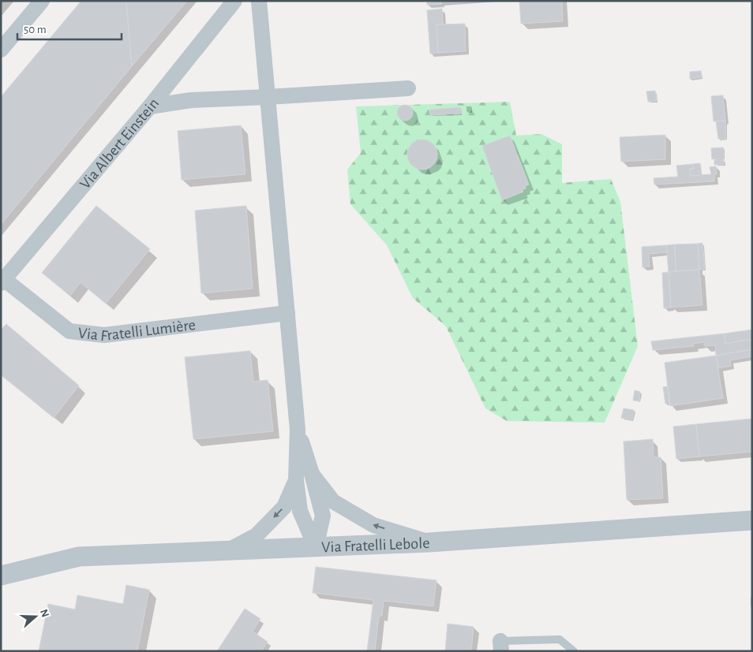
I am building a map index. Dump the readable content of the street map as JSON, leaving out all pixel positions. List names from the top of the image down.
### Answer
{
  "streets": {
    "street": ["Via Albert Einstein", "Via Fratelli Lumière", "Via Fratelli Lebole"]
  },
  "crossings": [
    ["Via Albert Einstein", "Via Fratelli Lumière"]
  ],
  "scale_bar": "50 m",
  "north": "right"
}
